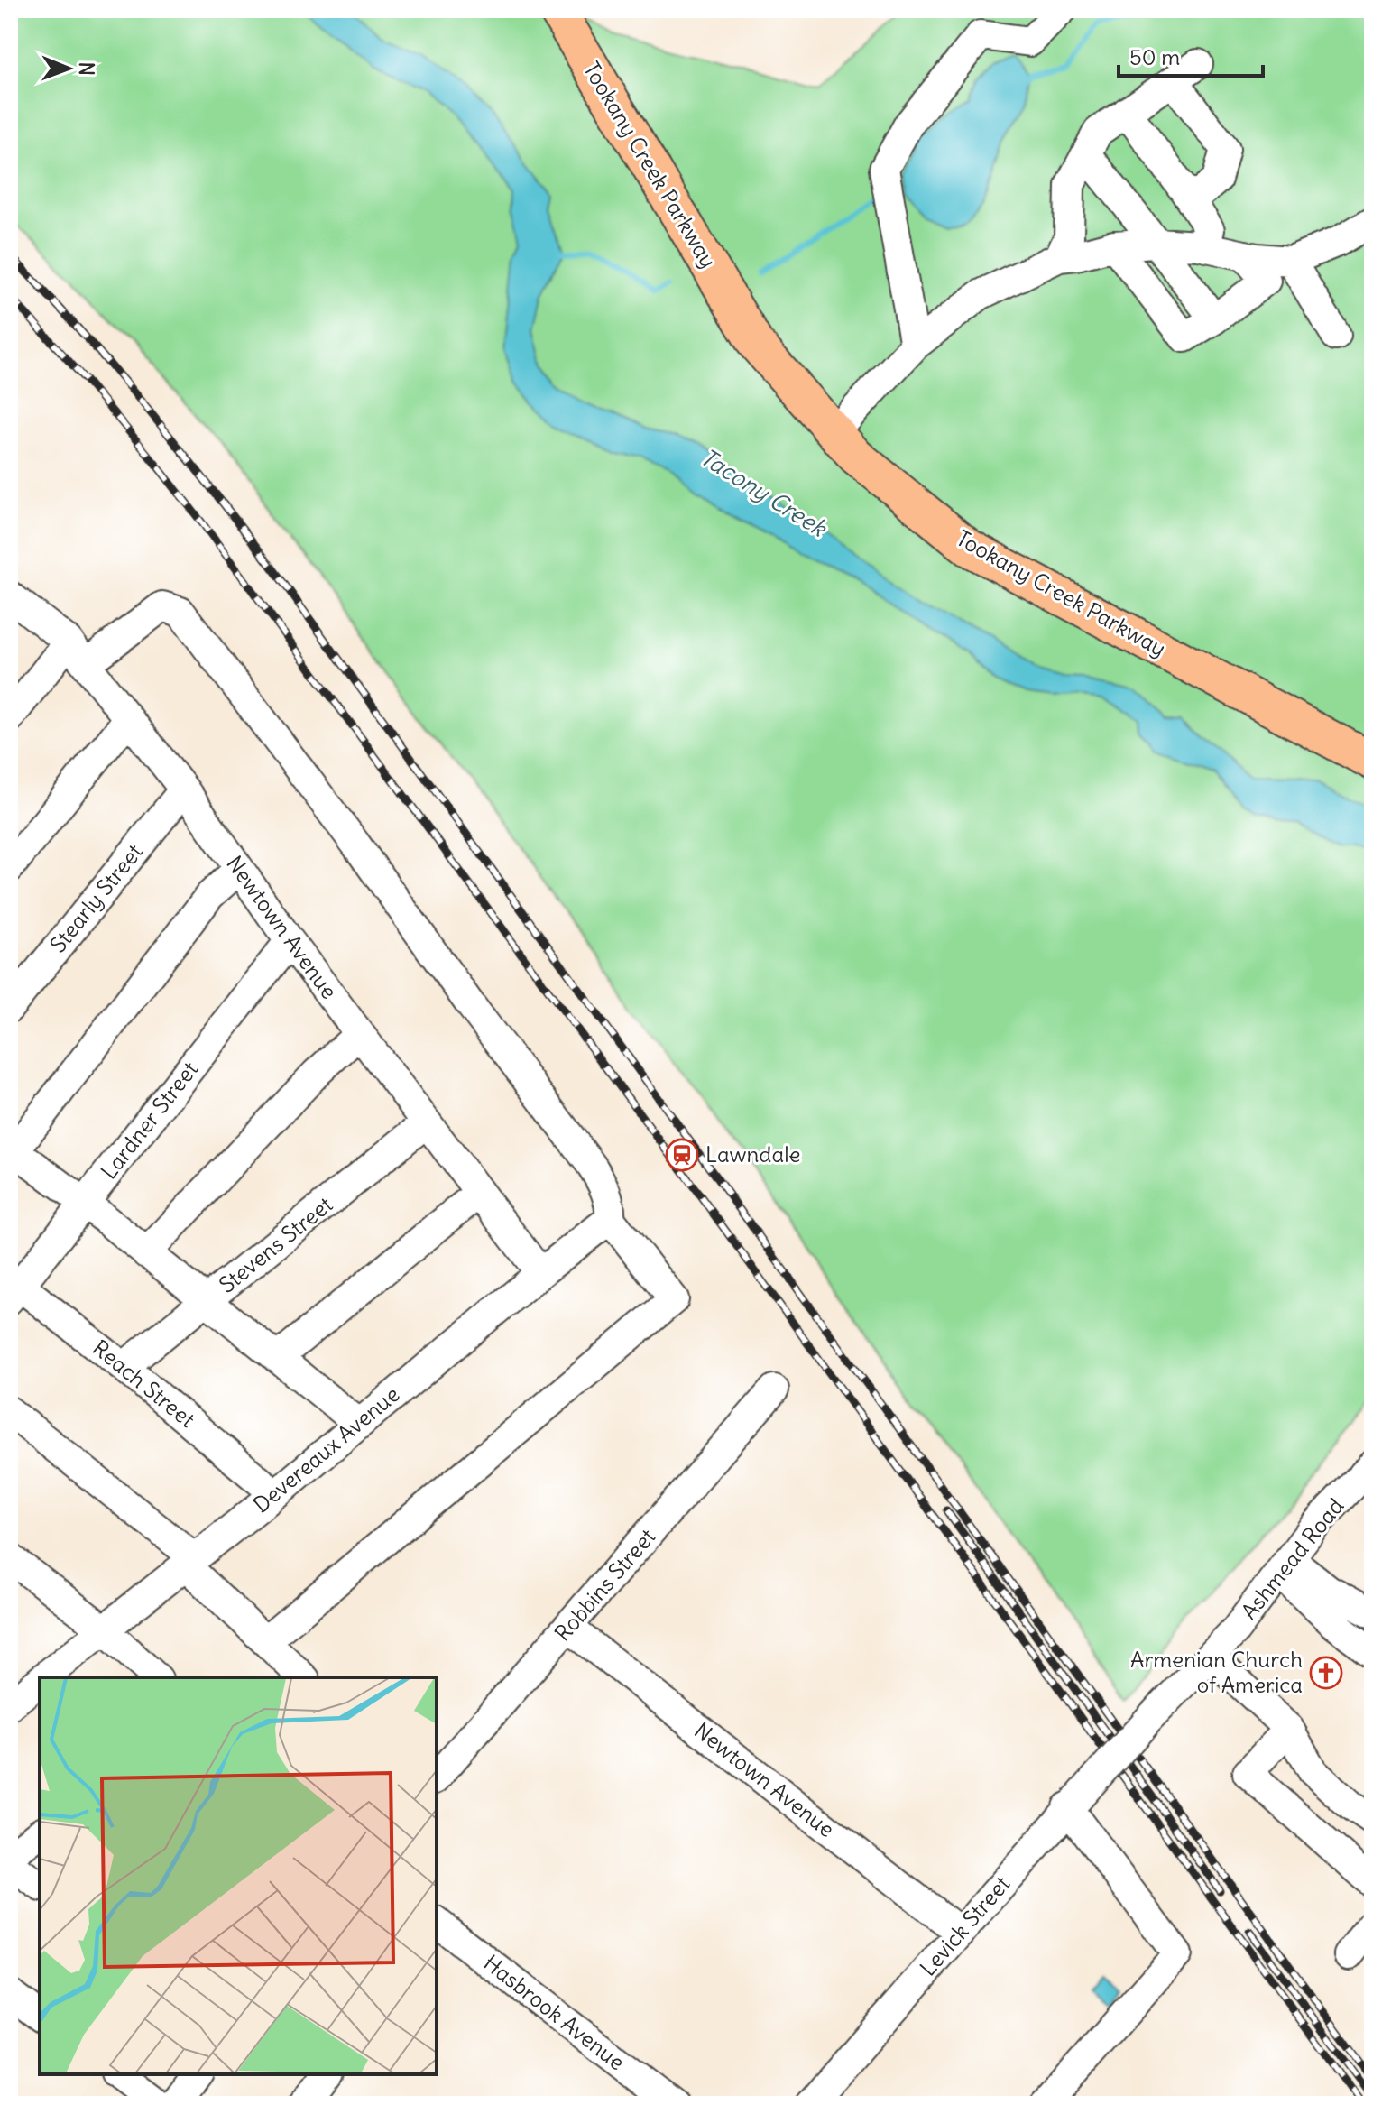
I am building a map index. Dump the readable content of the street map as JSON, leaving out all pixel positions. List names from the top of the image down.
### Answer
{
  "streets": {
    "main road": ["Tookany Creek Parkway"],
    "street": [
      "Stearly Street",
      "Newtown Avenue",
      "Lardner Street",
      "Stevens Street",
      "Reach Street",
      "Devereaux Avenue",
      "Ashmead Road",
      "Robbins Street",
      "Levick Street",
      "Hasbrook Avenue"
    ]
  },
  "crossings": [
    ["Stearly Street", "Newtown Avenue"],
    ["Newtown Avenue", "Lardner Street"],
    ["Newtown Avenue", "Stevens Street"],
    ["Newtown Avenue", "Devereaux Avenue"],
    ["Newtown Avenue", "Robbins Street"],
    ["Newtown Avenue", "Levick Street"],
    ["Lardner Street", "Reach Street"],
    ["Stevens Street", "Reach Street"],
    ["Reach Street", "Devereaux Avenue"],
    ["Ashmead Road", "Levick Street"]
  ],
  "water": ["Tacony Creek"],
  "places": {
    "station": ["Lawndale"],
    "church": ["Armenian Church of America"]
  },
  "scale_bar": "50 m",
  "north": "right"
}
